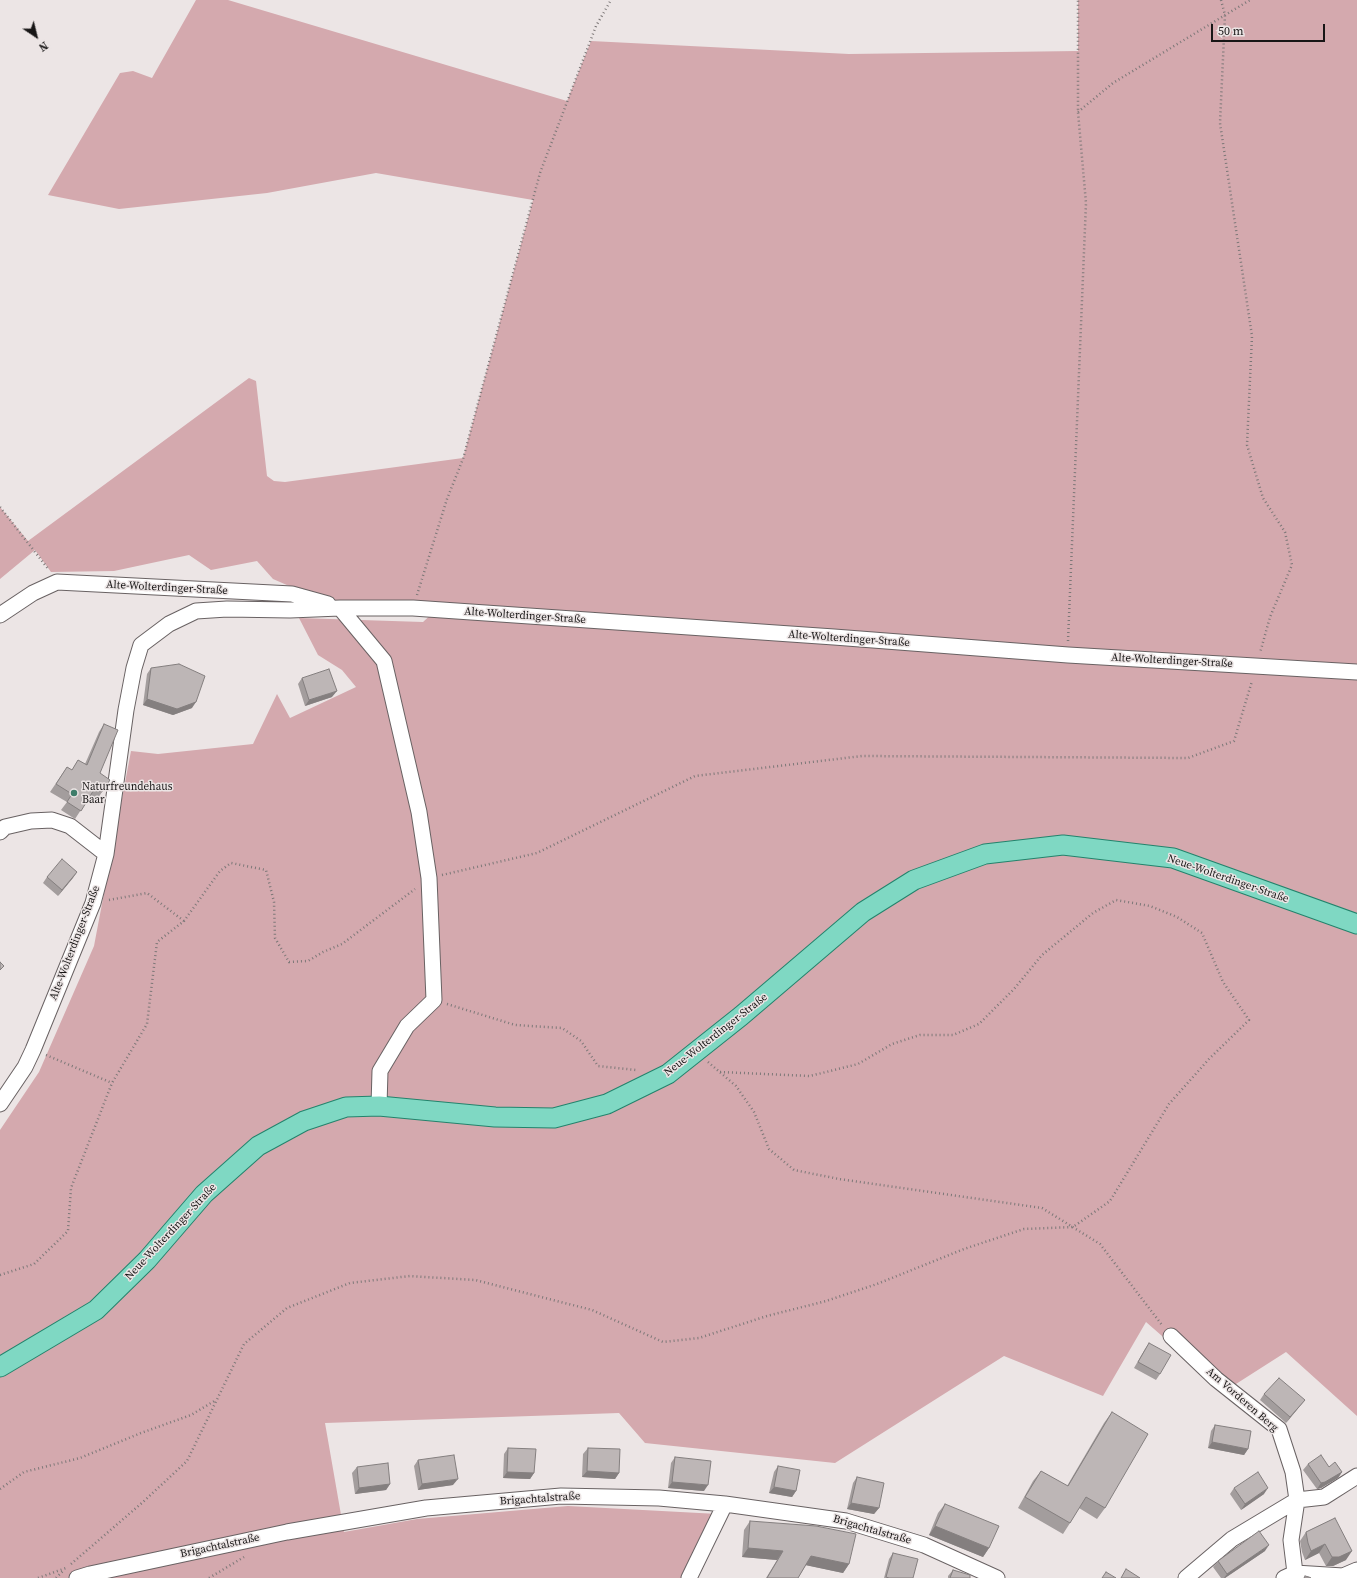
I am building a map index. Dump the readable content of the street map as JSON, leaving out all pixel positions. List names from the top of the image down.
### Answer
{
  "streets": {
    "main road": ["Neue-Wolterdinger-Straße"],
    "street": ["Alte-Wolterdinger-Straße", "Am Vorderen Berg", "Brigachtalstraße"]
  },
  "places": ["Naturfreundehaus Baar"],
  "scale_bar": "50 m",
  "north": "bottom right"
}
